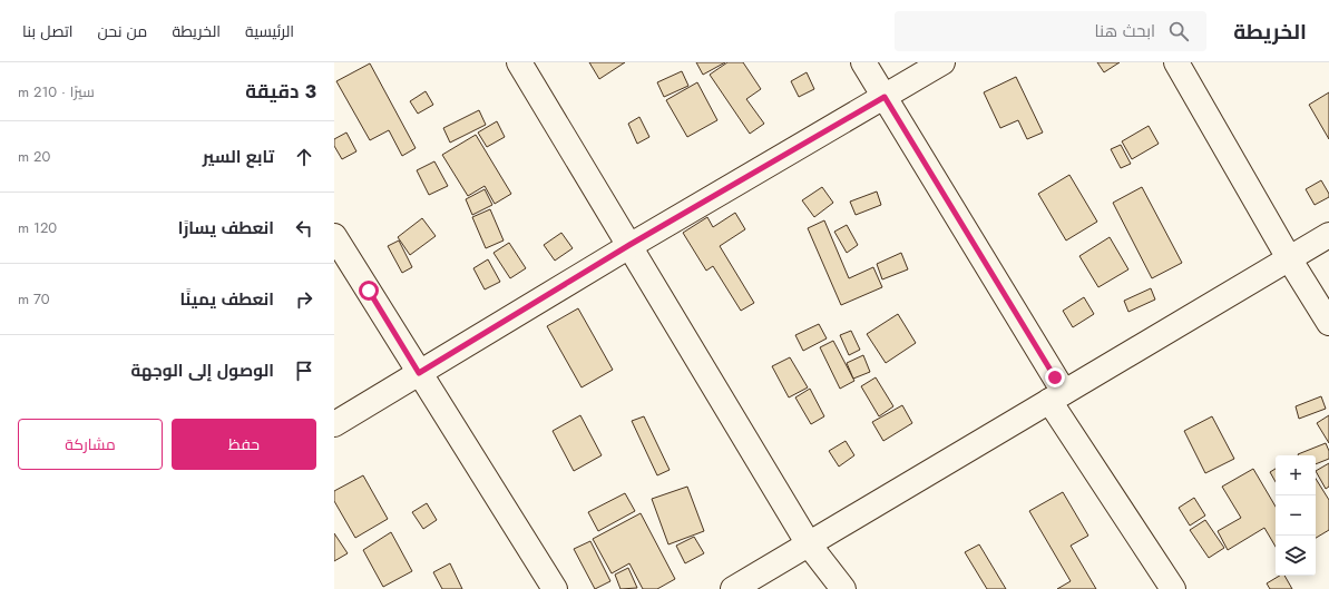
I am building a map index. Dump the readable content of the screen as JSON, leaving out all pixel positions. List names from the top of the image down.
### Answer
{
  "page": {
    "header": "الخريطة",
    "search": "ابحث هنا",
    "nav": [
      "الرئيسية",
      "الخريطة",
      "من نحن",
      "اتصل بنا"
    ],
    "heading": ["3 دقيقة", "سيرًا · 210 m"],
    "list": [
      ["تابع السير", "20 m"],
      ["انعطف يسارًا", "120 m"],
      ["انعطف يمينًا", "70 m"],
      "الوصول إلى الوجهة"
    ],
    "buttons": ["حفظ", "مشاركة"],
    "map_buttons": ["+", "−"]
  }
}
